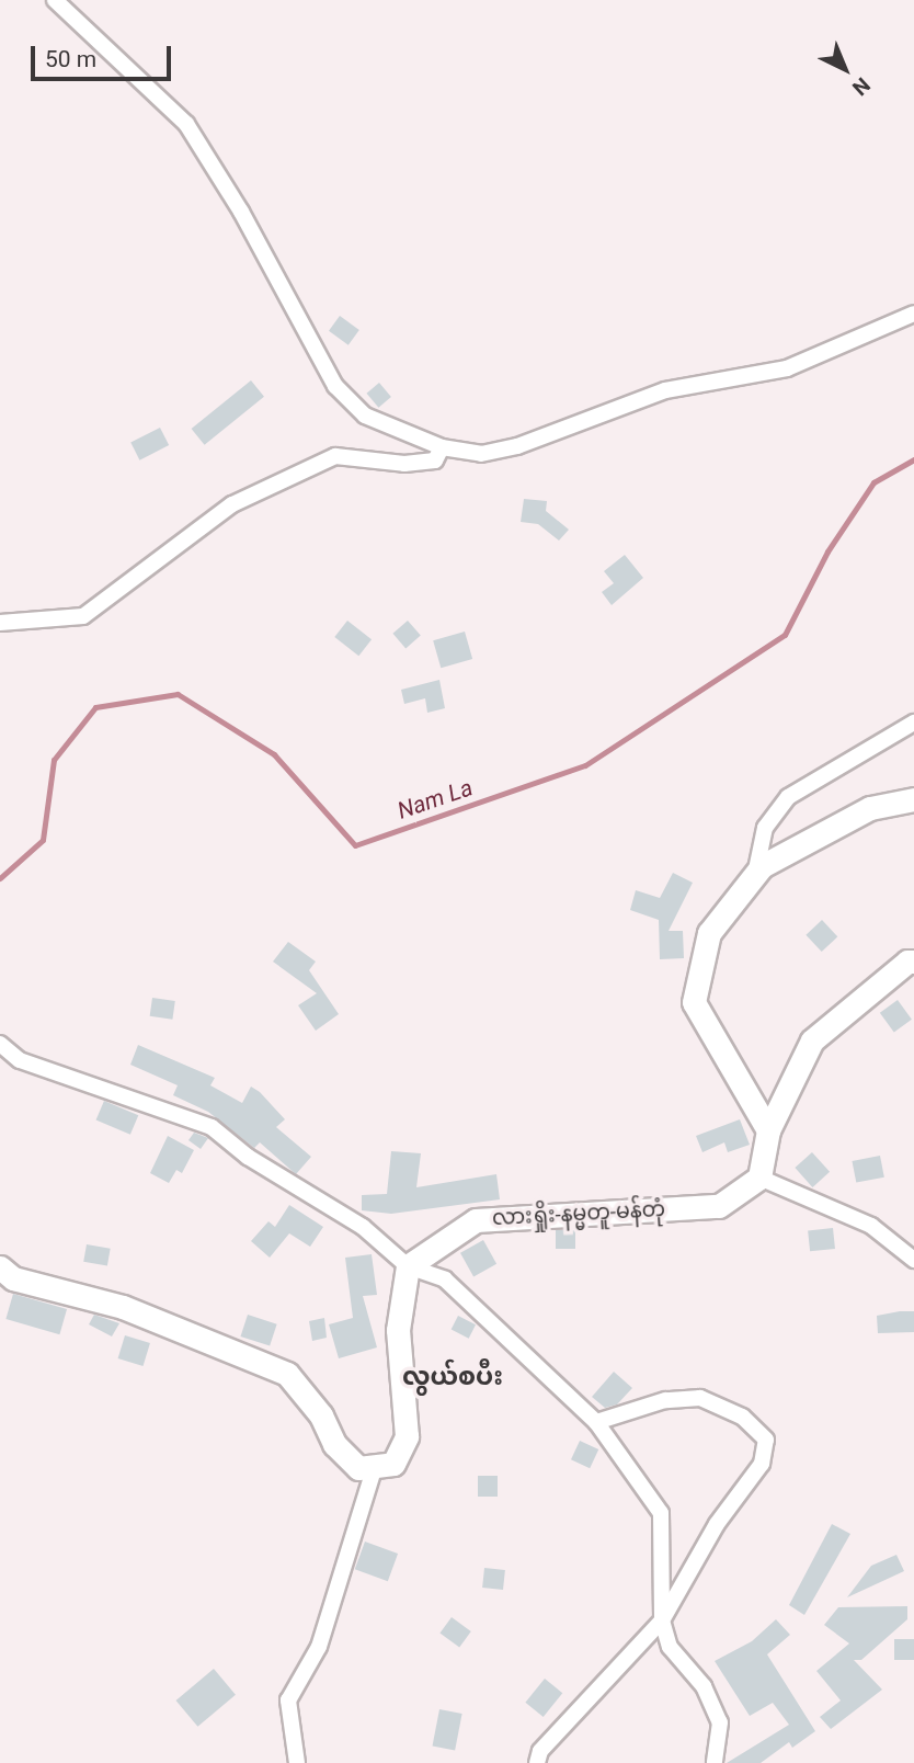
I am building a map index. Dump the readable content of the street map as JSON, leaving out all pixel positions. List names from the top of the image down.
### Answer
{
  "streets": {
    "main road": ["လားရှိုး-နမ္မတူ-မန်တုံ"]
  },
  "districts": ["လွယ်စပီး"],
  "water": ["Nam La"],
  "scale_bar": "50 m",
  "north": "bottom right"
}
